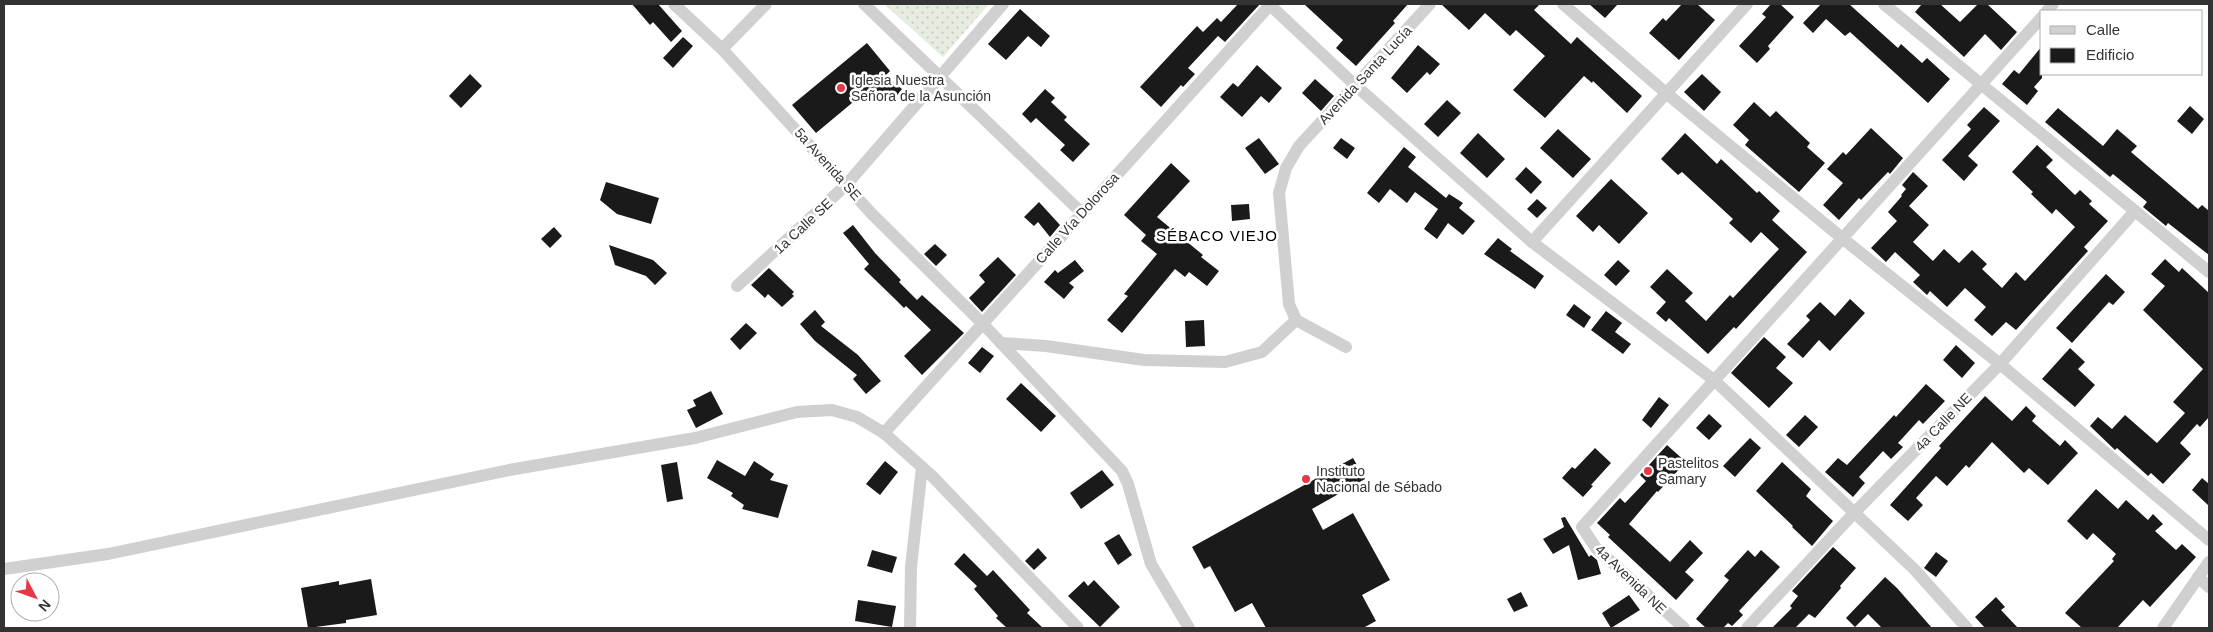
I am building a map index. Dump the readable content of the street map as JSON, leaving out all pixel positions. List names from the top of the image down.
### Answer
{
  "streets": {
    "street": [
      "Avenida Santa Lucía",
      "5a Avenida SE",
      "Calle Vía Dolorosa",
      "1a Calle SE",
      "4a Calle NE",
      "4a Avenida NE"
    ]
  },
  "crossings": [
    ["5a Avenida SE", "Calle Vía Dolorosa"],
    ["5a Avenida SE", "1a Calle SE"]
  ],
  "districts": ["SÉBACO VIEJO"],
  "places": ["Iglesia Nuestra Señora de la Asunción", "Pastelitos Samary", "Instituto Nacional de Sébado"],
  "legend": ["Calle", "Edificio"],
  "north": "bottom right"
}
